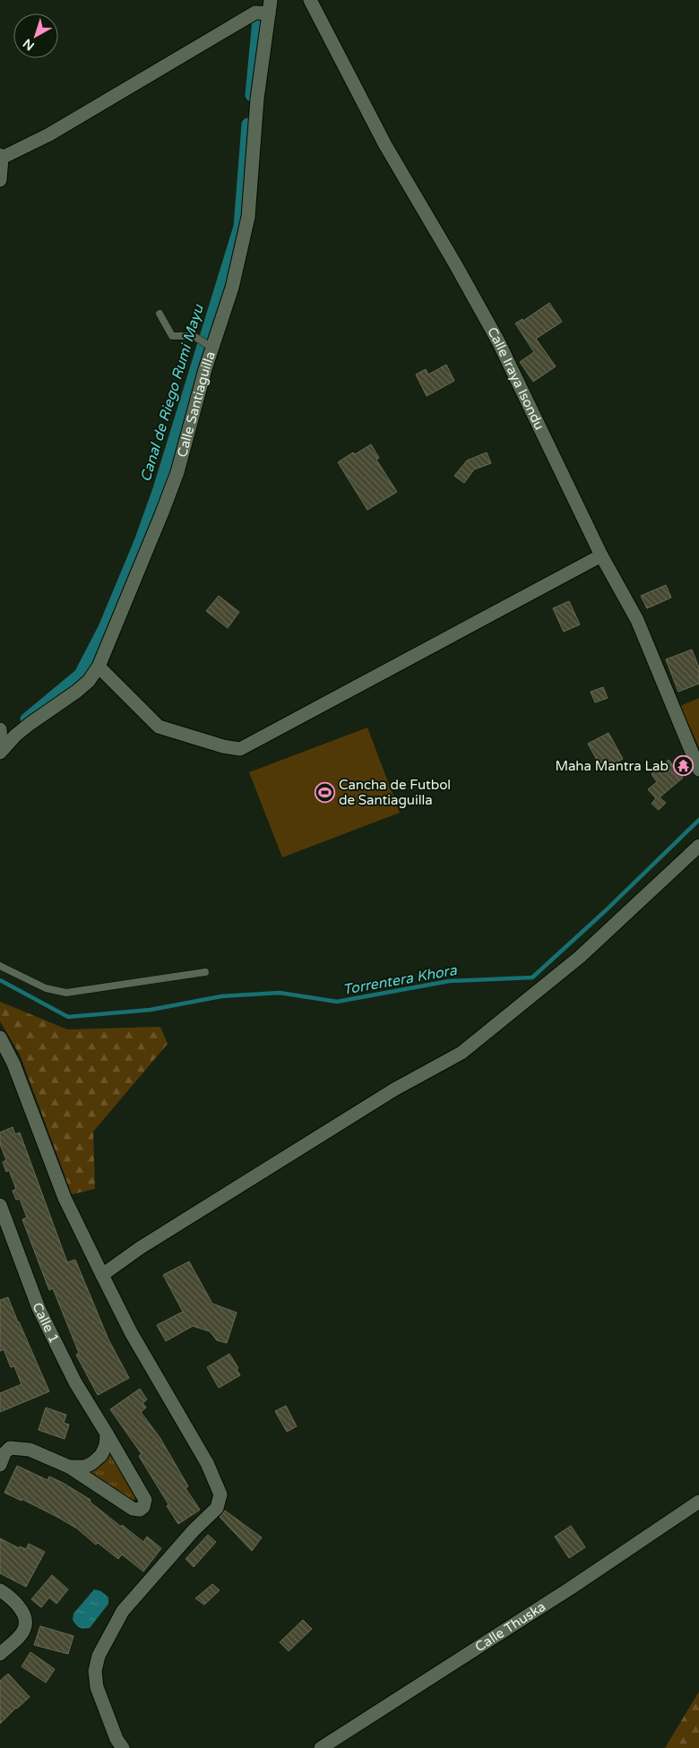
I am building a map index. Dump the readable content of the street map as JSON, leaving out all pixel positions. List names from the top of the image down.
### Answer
{
  "streets": {
    "street": [
      "Calle Iraya Isondu",
      "Calle Santiaguilla",
      "Calle 1",
      "Calle Thuska"
    ]
  },
  "water": ["Canal de Riego Rumi Mayu", "Torrentera Khora"],
  "places": {
    "temple": ["Maha Mantra Lab"],
    "sports": ["Cancha de Futbol de Santiaguilla"]
  },
  "north": "bottom left"
}
